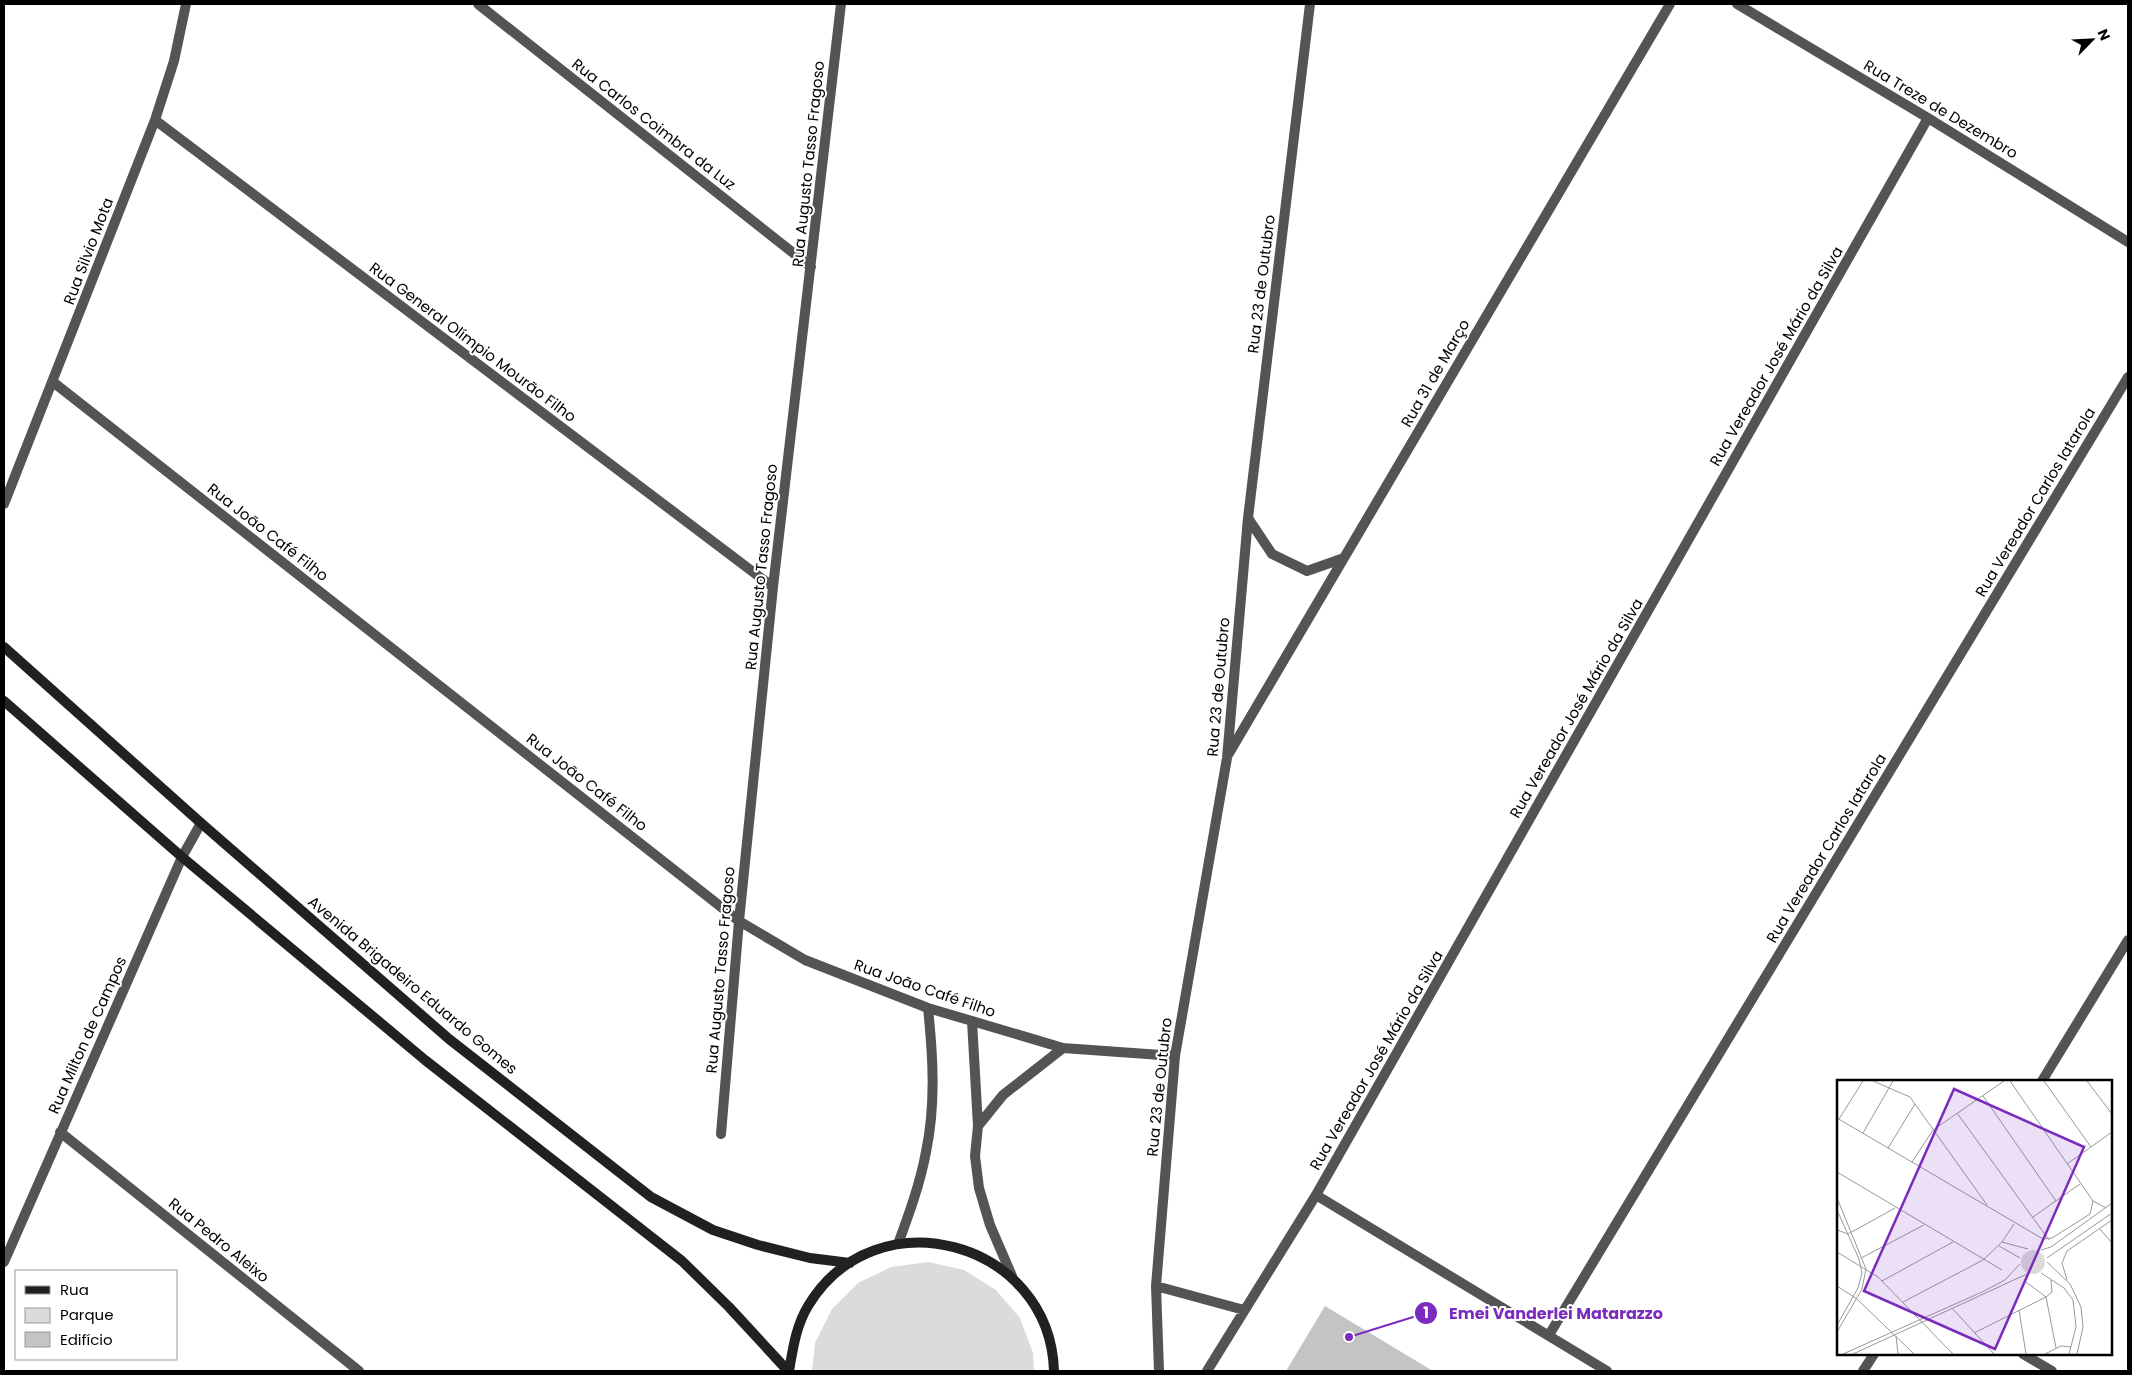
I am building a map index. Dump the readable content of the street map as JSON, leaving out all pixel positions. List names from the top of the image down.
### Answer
{
  "streets": {
    "main road": ["Avenida Brigadeiro Eduardo Gomes"],
    "street": [
      "Rua Treze de Dezembro",
      "Rua Carlos Coimbra da Luz",
      "Rua Augusto Tasso Fragoso",
      "Rua Silvio Mota",
      "Rua 23 de Outubro",
      "Rua General Olímpio Mourão Filho",
      "Rua Vereador José Mário da Silva",
      "Rua 31 de Março",
      "Rua Vereador Carlos Iatarola",
      "Rua João Café Filho",
      "Rua Milton de Campos",
      "Rua Pedro Aleixo"
    ]
  },
  "crossings": [
    ["Rua Treze de Dezembro", "Rua Vereador José Mário da Silva"],
    ["Rua Carlos Coimbra da Luz", "Rua Augusto Tasso Fragoso"],
    ["Rua Augusto Tasso Fragoso", "Rua General Olímpio Mourão Filho"],
    ["Rua Augusto Tasso Fragoso", "Rua João Café Filho"],
    ["Rua Silvio Mota", "Rua General Olímpio Mourão Filho"],
    ["Rua Silvio Mota", "Rua João Café Filho"],
    ["Rua 23 de Outubro", "Rua 31 de Março"],
    ["Rua 23 de Outubro", "Rua João Café Filho"],
    ["Avenida Brigadeiro Eduardo Gomes", "Rua Milton de Campos"],
    ["Rua Milton de Campos", "Rua Pedro Aleixo"]
  ],
  "places": ["Emei Vanderlei Matarazzo"],
  "legend": ["Rua", "Parque", "Edifício"],
  "north": "top right"
}
